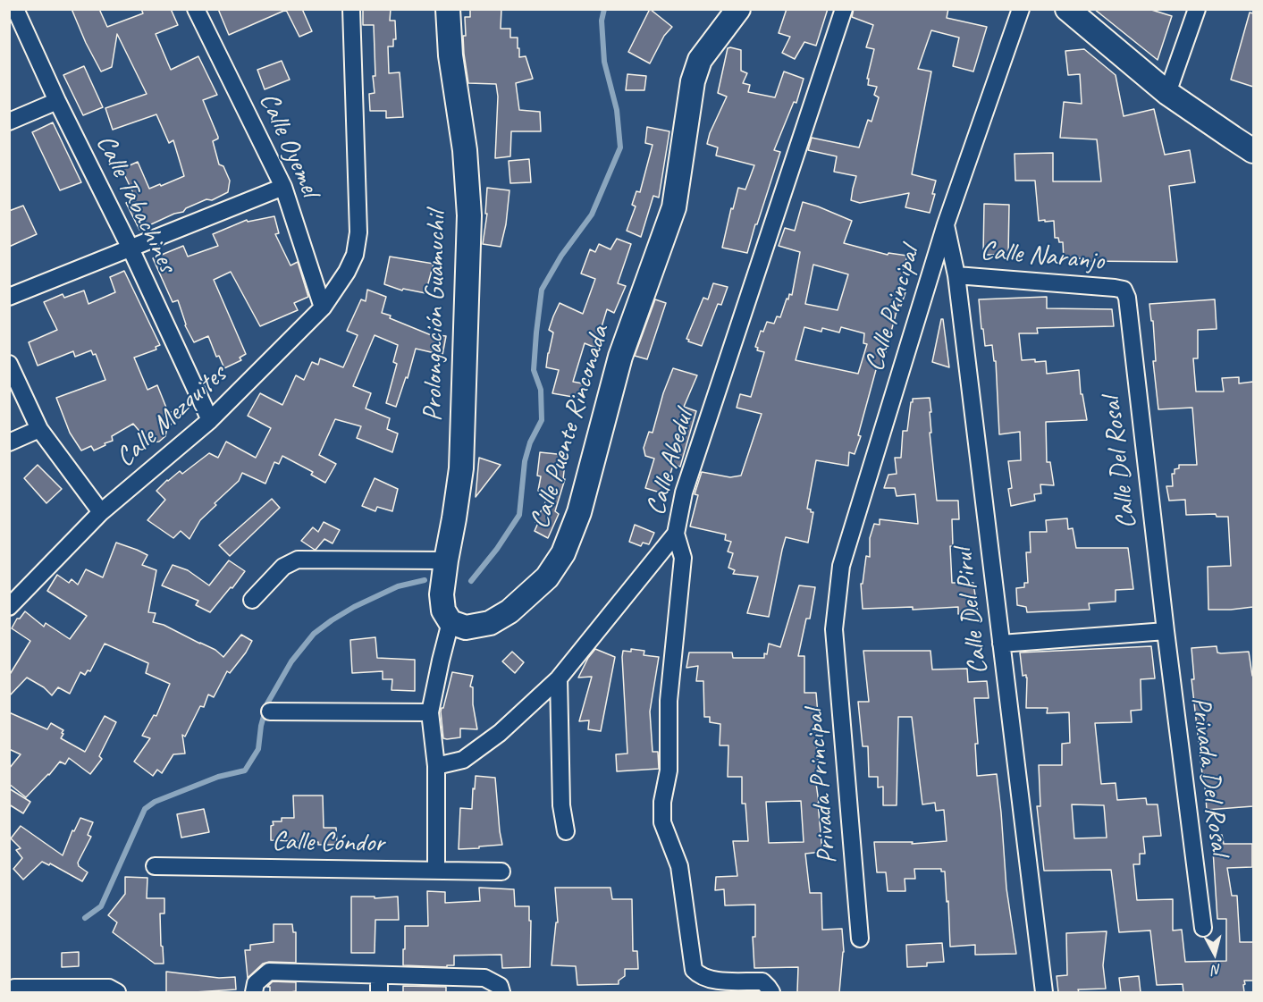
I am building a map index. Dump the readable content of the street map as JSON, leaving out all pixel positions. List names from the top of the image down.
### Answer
{
  "streets": {
    "street": [
      "Calle Oyemel",
      "Calle Tabachines",
      "Calle Naranjo",
      "Calle Principal",
      "Prolongación Guamuchil",
      "Calle Mezquites",
      "Calle Puente Rinconada",
      "Calle Abedul",
      "Calle Del Rosal",
      "Calle Del Pirul",
      "Privada Del Rosal",
      "Privada Principal",
      "Calle Cóndor"
    ]
  },
  "crossings": [
    ["Calle Oyemel", "Calle Mezquites"],
    ["Calle Tabachines", "Calle Mezquites"],
    ["Calle Naranjo", "Calle Del Rosal"],
    ["Calle Naranjo", "Calle Del Pirul"],
    ["Calle Principal", "Calle Del Pirul"],
    ["Calle Principal", "Privada Principal"],
    ["Prolongación Guamuchil", "Calle Puente Rinconada"],
    ["Calle Del Rosal", "Privada Del Rosal"]
  ],
  "north": "bottom"
}
